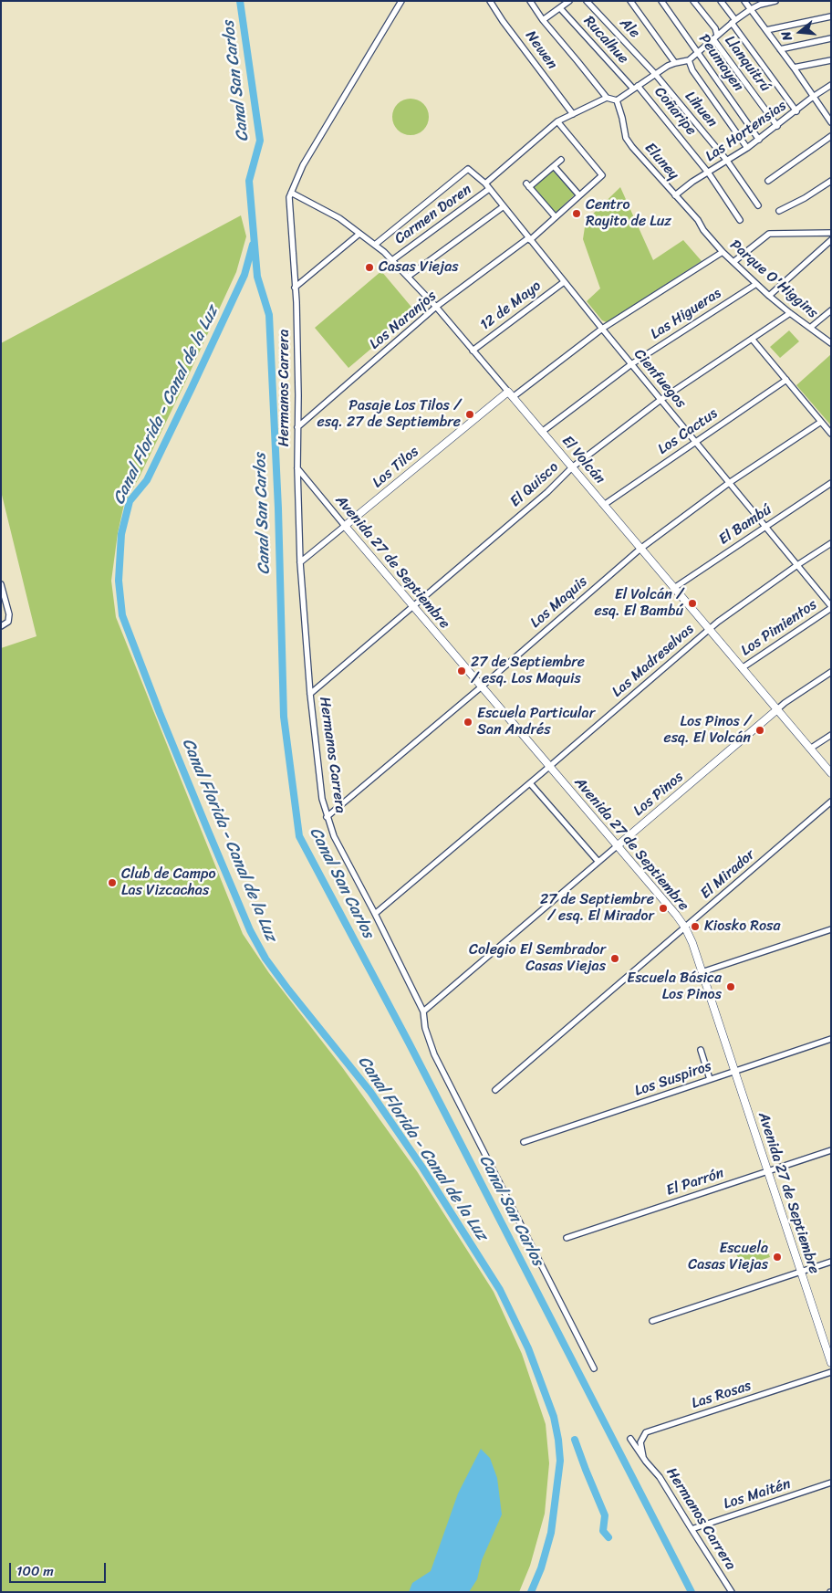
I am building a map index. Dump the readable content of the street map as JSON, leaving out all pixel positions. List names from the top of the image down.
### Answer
{
  "streets": {
    "street": [
      "Ale",
      "Rucalhue",
      "Newen",
      "Peumayen",
      "Llanquitrú",
      "Lihuen",
      "Coñaripe",
      "Las Hortensias",
      "Eluney",
      "Carmen Doren",
      "Parque O'Higgins",
      "12 de Mayo",
      "Las Higueras",
      "Los Naranjos",
      "Cienfuegos",
      "Hermanos Carrera",
      "Los Cactus",
      "El Volcán",
      "Los Tilos",
      "El Quisco",
      "El Bambú",
      "Avenida 27 de Septiembre",
      "Los Maquis",
      "Los Pimientos",
      "Las Madreselvas",
      "Los Pinos",
      "El Mirador",
      "Los Suspiros",
      "El Parrón",
      "Las Rosas",
      "Los Maitén"
    ]
  },
  "crossings": [
    ["Ale", "Lihuen"],
    ["Rucalhue", "Coñaripe"],
    ["Newen", "Carmen Doren"],
    ["Peumayen", "Las Hortensias"],
    ["Llanquitrú", "Las Hortensias"],
    ["Lihuen", "Las Hortensias"],
    ["Coñaripe", "Las Hortensias"],
    ["Las Hortensias", "Eluney"],
    ["Eluney", "Parque O'Higgins"],
    ["Carmen Doren", "Los Naranjos"],
    ["Carmen Doren", "Cienfuegos"],
    ["Carmen Doren", "El Volcán"],
    ["Parque O'Higgins", "Las Higueras"],
    ["Parque O'Higgins", "Los Tilos"],
    ["Parque O'Higgins", "El Quisco"],
    ["12 de Mayo", "Cienfuegos"],
    ["12 de Mayo", "El Volcán"],
    ["Las Higueras", "Cienfuegos"],
    ["Las Higueras", "El Volcán"],
    ["Los Naranjos", "Cienfuegos"],
    ["Los Naranjos", "Hermanos Carrera"],
    ["Los Naranjos", "El Volcán"],
    ["Cienfuegos", "Los Cactus"],
    ["Cienfuegos", "El Volcán"],
    ["Cienfuegos", "Los Tilos"],
    ["Cienfuegos", "El Quisco"],
    ["Cienfuegos", "El Bambú"],
    ["Cienfuegos", "Los Maquis"],
    ["Cienfuegos", "Los Pimientos"],
    ["Cienfuegos", "Las Madreselvas"],
    ["Hermanos Carrera", "El Volcán"],
    ["Hermanos Carrera", "Los Tilos"],
    ["Hermanos Carrera", "El Quisco"],
    ["Hermanos Carrera", "Avenida 27 de Septiembre"],
    ["Hermanos Carrera", "Los Maquis"],
    ["Hermanos Carrera", "Las Madreselvas"],
    ["Hermanos Carrera", "Los Pinos"],
    ["Hermanos Carrera", "Las Rosas"],
    ["Hermanos Carrera", "Los Maitén"],
    ["Los Cactus", "El Volcán"],
    ["El Volcán", "Los Tilos"],
    ["El Volcán", "El Quisco"],
    ["El Volcán", "El Bambú"],
    ["El Volcán", "Los Maquis"],
    ["El Volcán", "Los Pimientos"],
    ["El Volcán", "Las Madreselvas"],
    ["El Volcán", "Los Pinos"],
    ["Los Tilos", "Avenida 27 de Septiembre"],
    ["El Quisco", "Avenida 27 de Septiembre"],
    ["Avenida 27 de Septiembre", "Los Maquis"],
    ["Avenida 27 de Septiembre", "Las Madreselvas"],
    ["Avenida 27 de Septiembre", "Los Pinos"],
    ["Avenida 27 de Septiembre", "El Mirador"],
    ["Avenida 27 de Septiembre", "Los Suspiros"],
    ["Avenida 27 de Septiembre", "El Parrón"]
  ],
  "water": ["Canal San Carlos", "Canal Florida - Canal de la Luz"],
  "places": [
    "Centro Rayito de Luz",
    "Casas Viejas",
    "Pasaje Los Tilos / esq. 27 de Septiembre",
    "El Volcán / esq. El Bambú",
    "27 de Septiembre / esq. Los Maquis",
    "Escuela Particular San Andrés",
    "Los Pinos / esq. El Volcán",
    "Club de Campo Las Vizcachas",
    "27 de Septiembre / esq. El Mirador",
    "Kiosko Rosa",
    "Colegio El Sembrador Casas Viejas",
    "Escuela Básica Los Pinos",
    "Escuela Casas Viejas"
  ],
  "scale_bar": "100 m",
  "north": "left"
}
